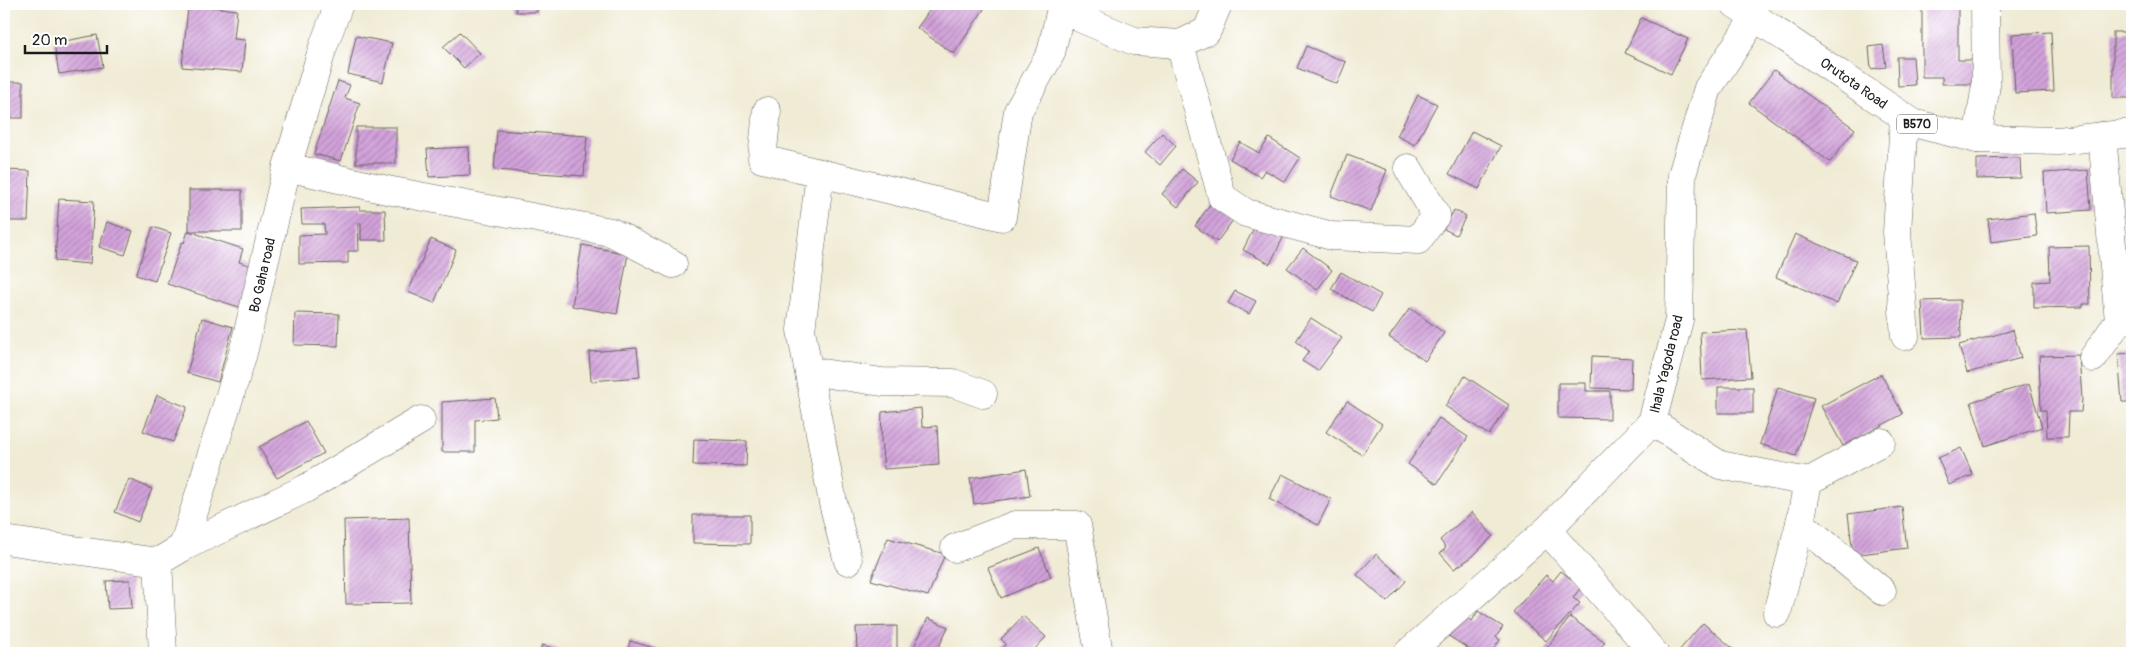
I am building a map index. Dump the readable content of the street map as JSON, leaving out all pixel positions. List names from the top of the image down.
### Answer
{
  "streets": {
    "street": [
      "Orutota Road",
      "B570",
      "Bo Gaha road",
      "Ihala Yagoda road"
    ]
  },
  "crossings": [
    ["Orutota Road", "Ihala Yagoda road"]
  ],
  "scale_bar": "20 m"
}
